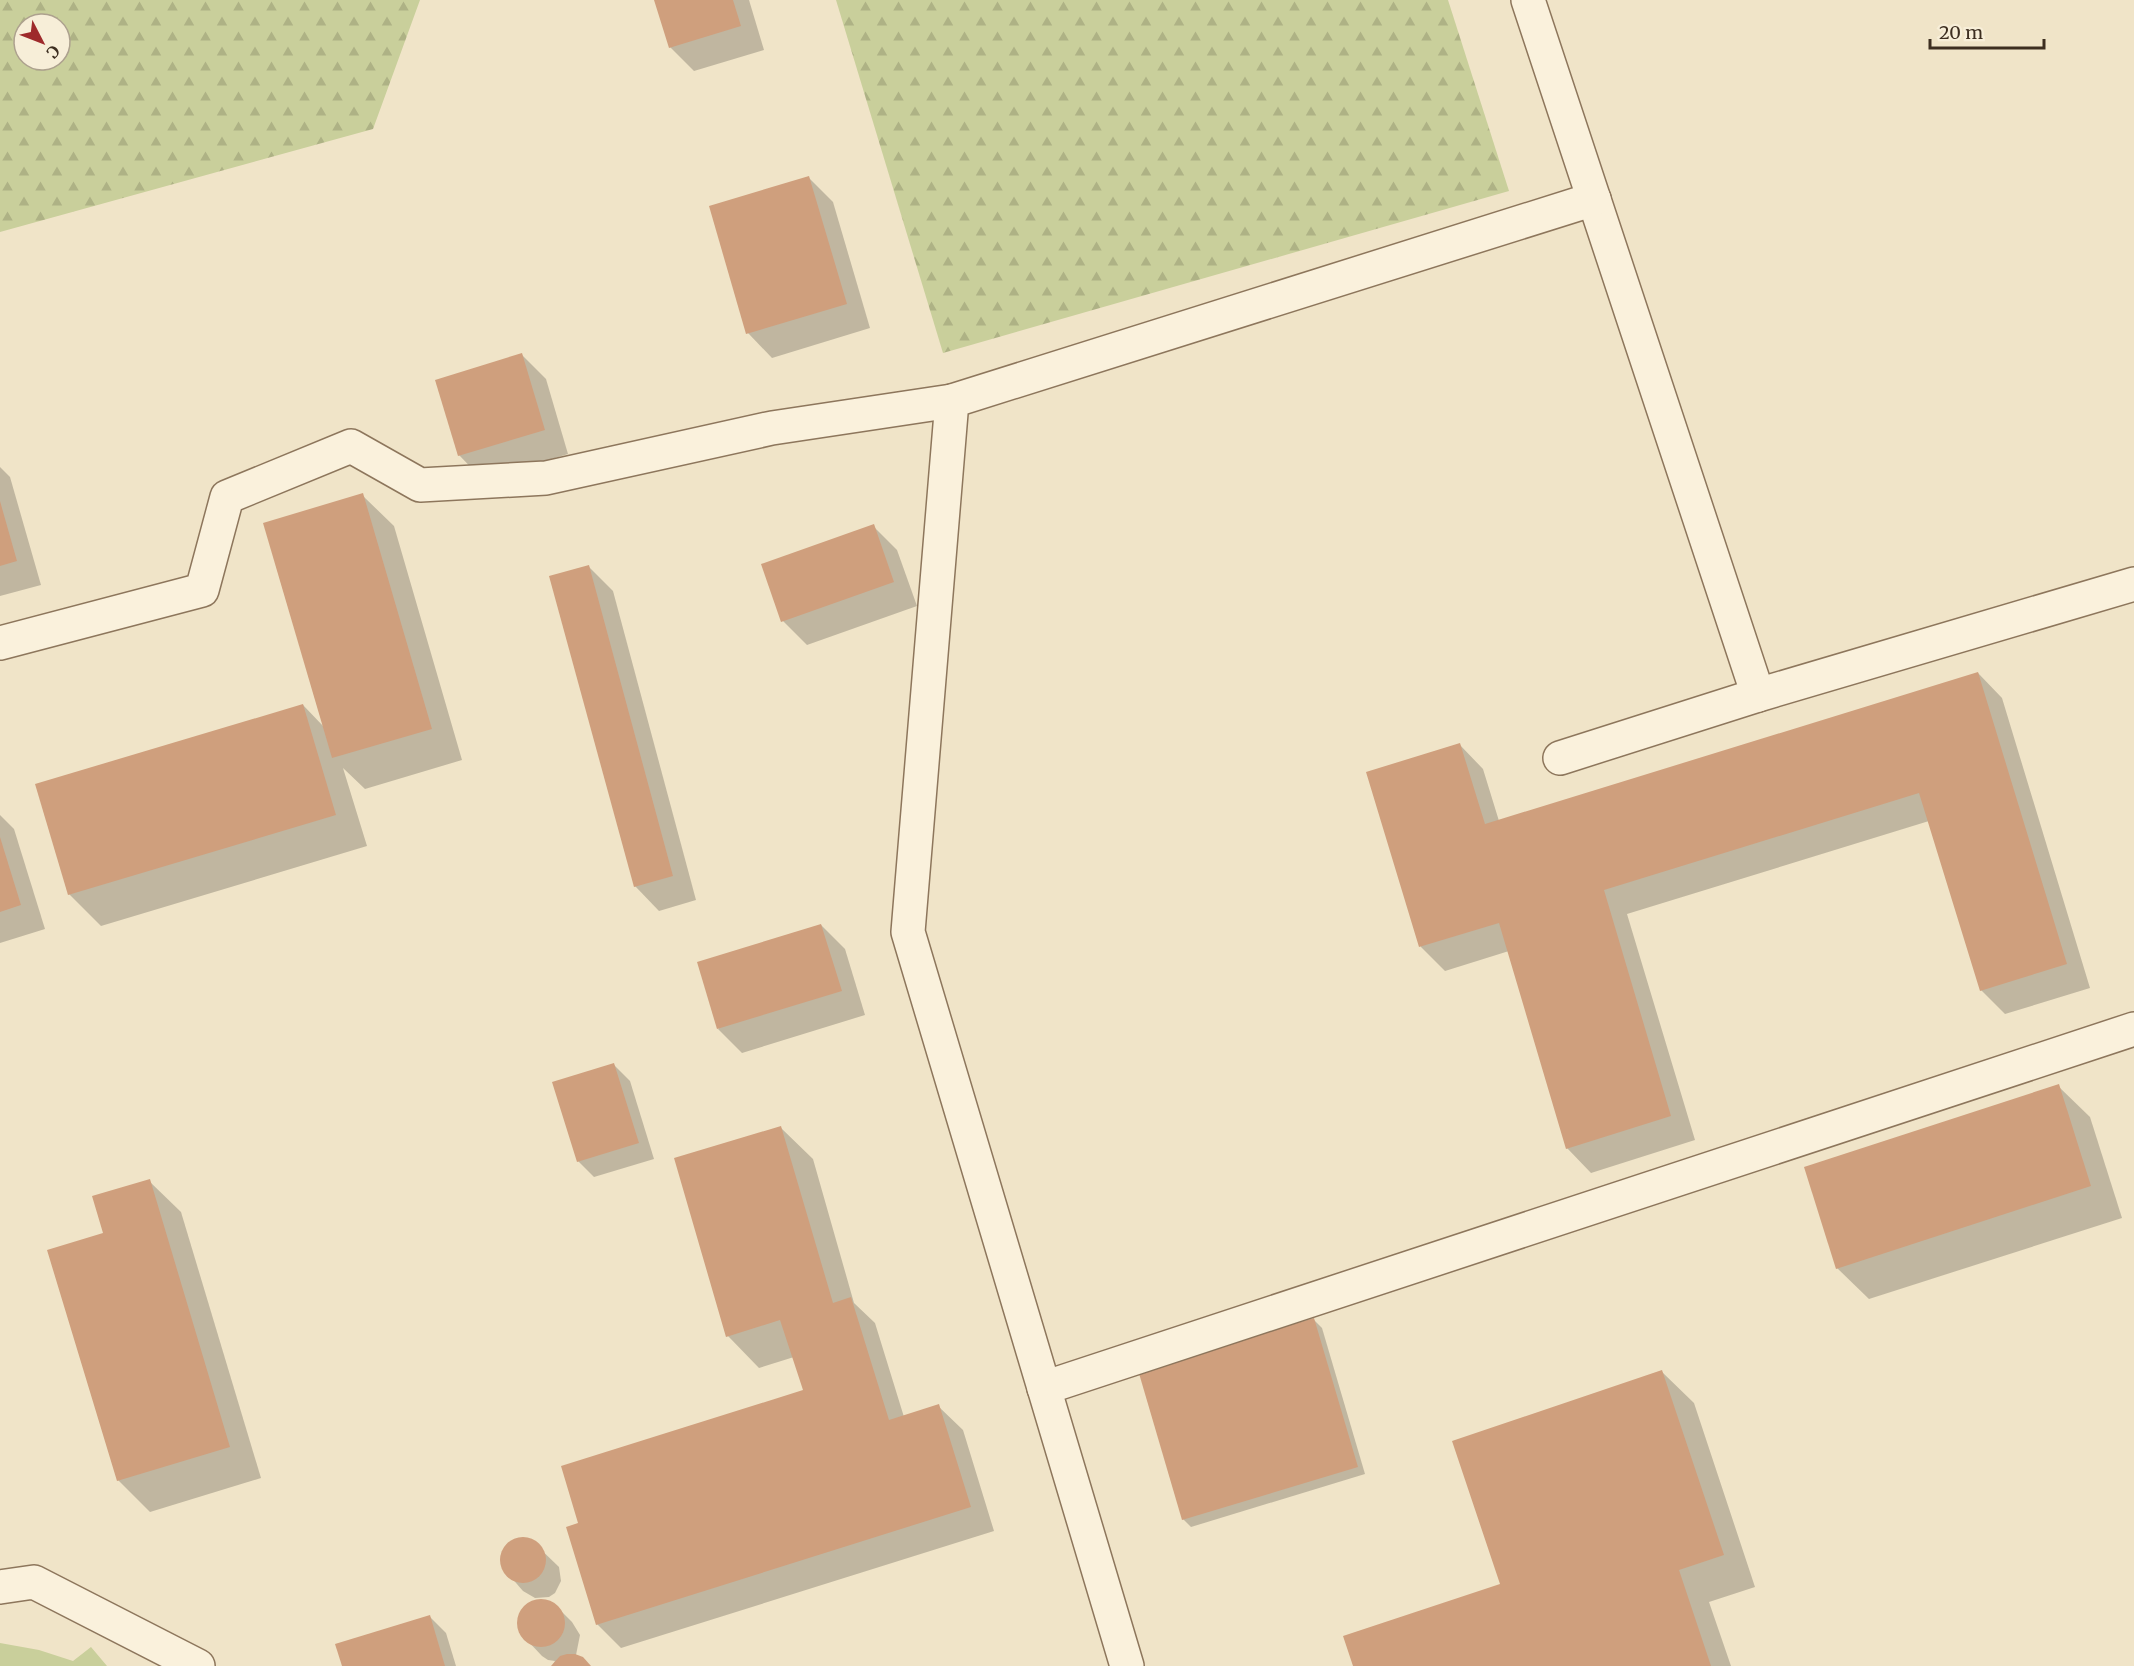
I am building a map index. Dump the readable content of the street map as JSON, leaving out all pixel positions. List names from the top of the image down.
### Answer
{
  "scale_bar": "20 m",
  "north": "bottom right"
}
